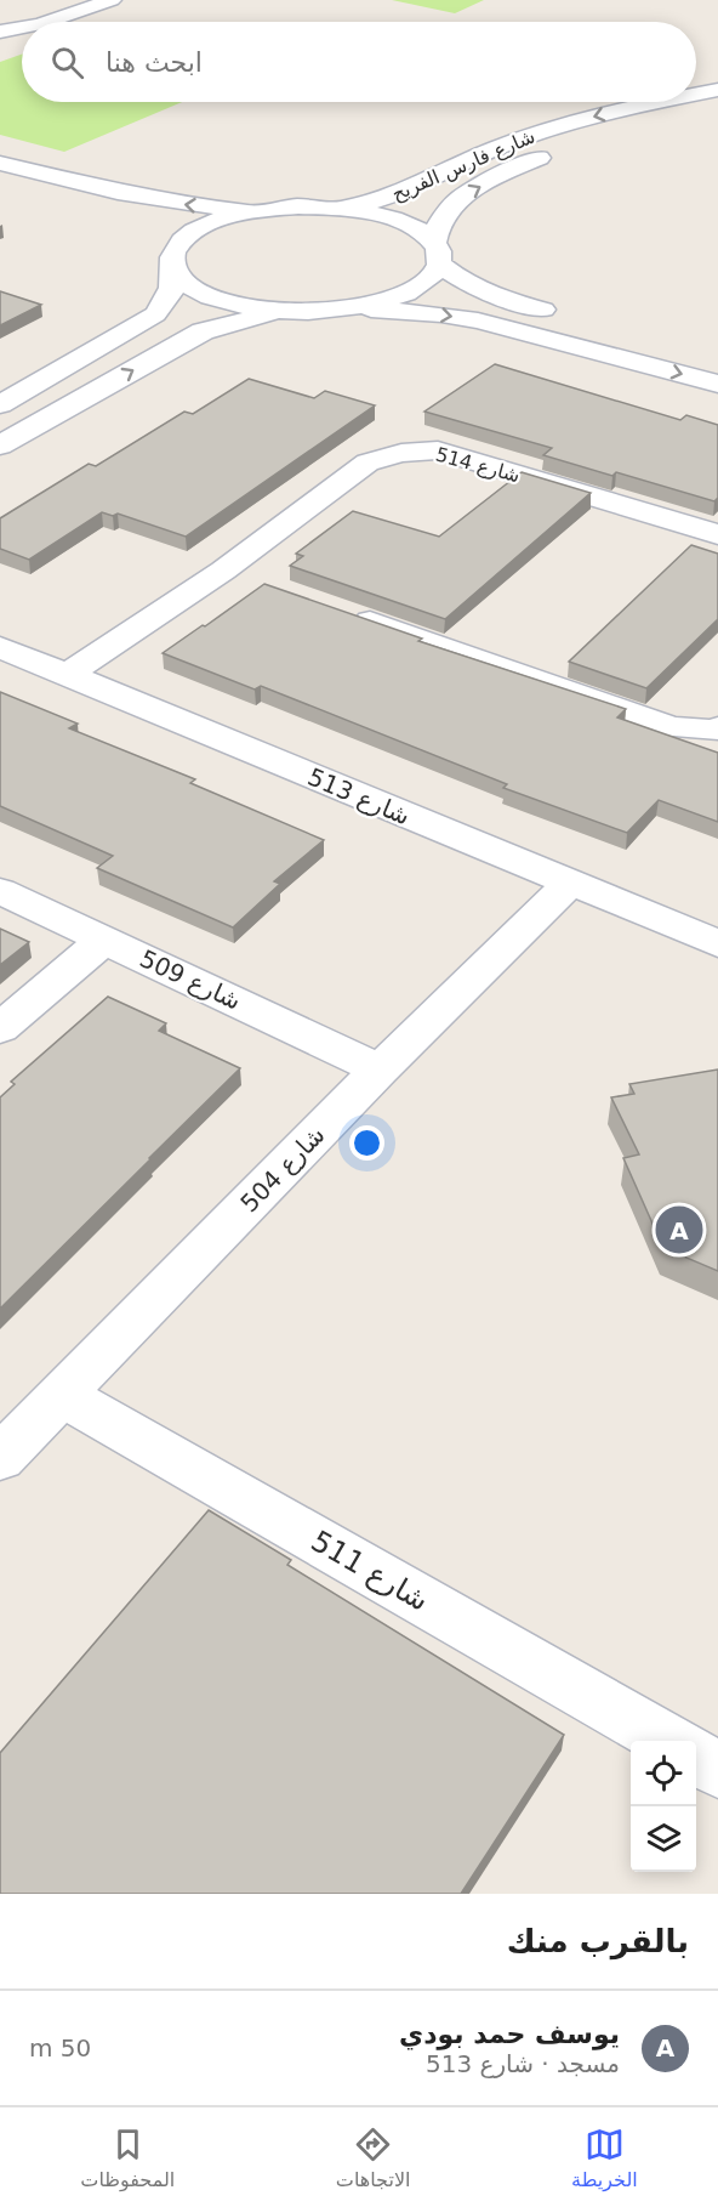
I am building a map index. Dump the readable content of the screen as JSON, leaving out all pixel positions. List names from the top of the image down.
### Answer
{
  "streets": {
    "street": [
      "شارع فارس الفريح",
      "شارع 514",
      "شارع 513",
      "شارع 509",
      "شارع 504",
      "شارع 511"
    ]
  },
  "crossings": [
    ["شارع 514", "شارع 513"],
    ["شارع 513", "شارع 504"],
    ["شارع 509", "شارع 504"],
    ["شارع 504", "شارع 511"]
  ],
  "page": {
    "search": "ابحث هنا",
    "pins": "A",
    "heading": "بالقرب منك",
    "list": [
      {
        "mark": "A",
        "name": "يوسف حمد بودي",
        "note": "مسجد · شارع 513",
        "value": "50 m"
      }
    ],
    "nav": ["الخريطة", "الاتجاهات", "المحفوظات"]
  }
}
